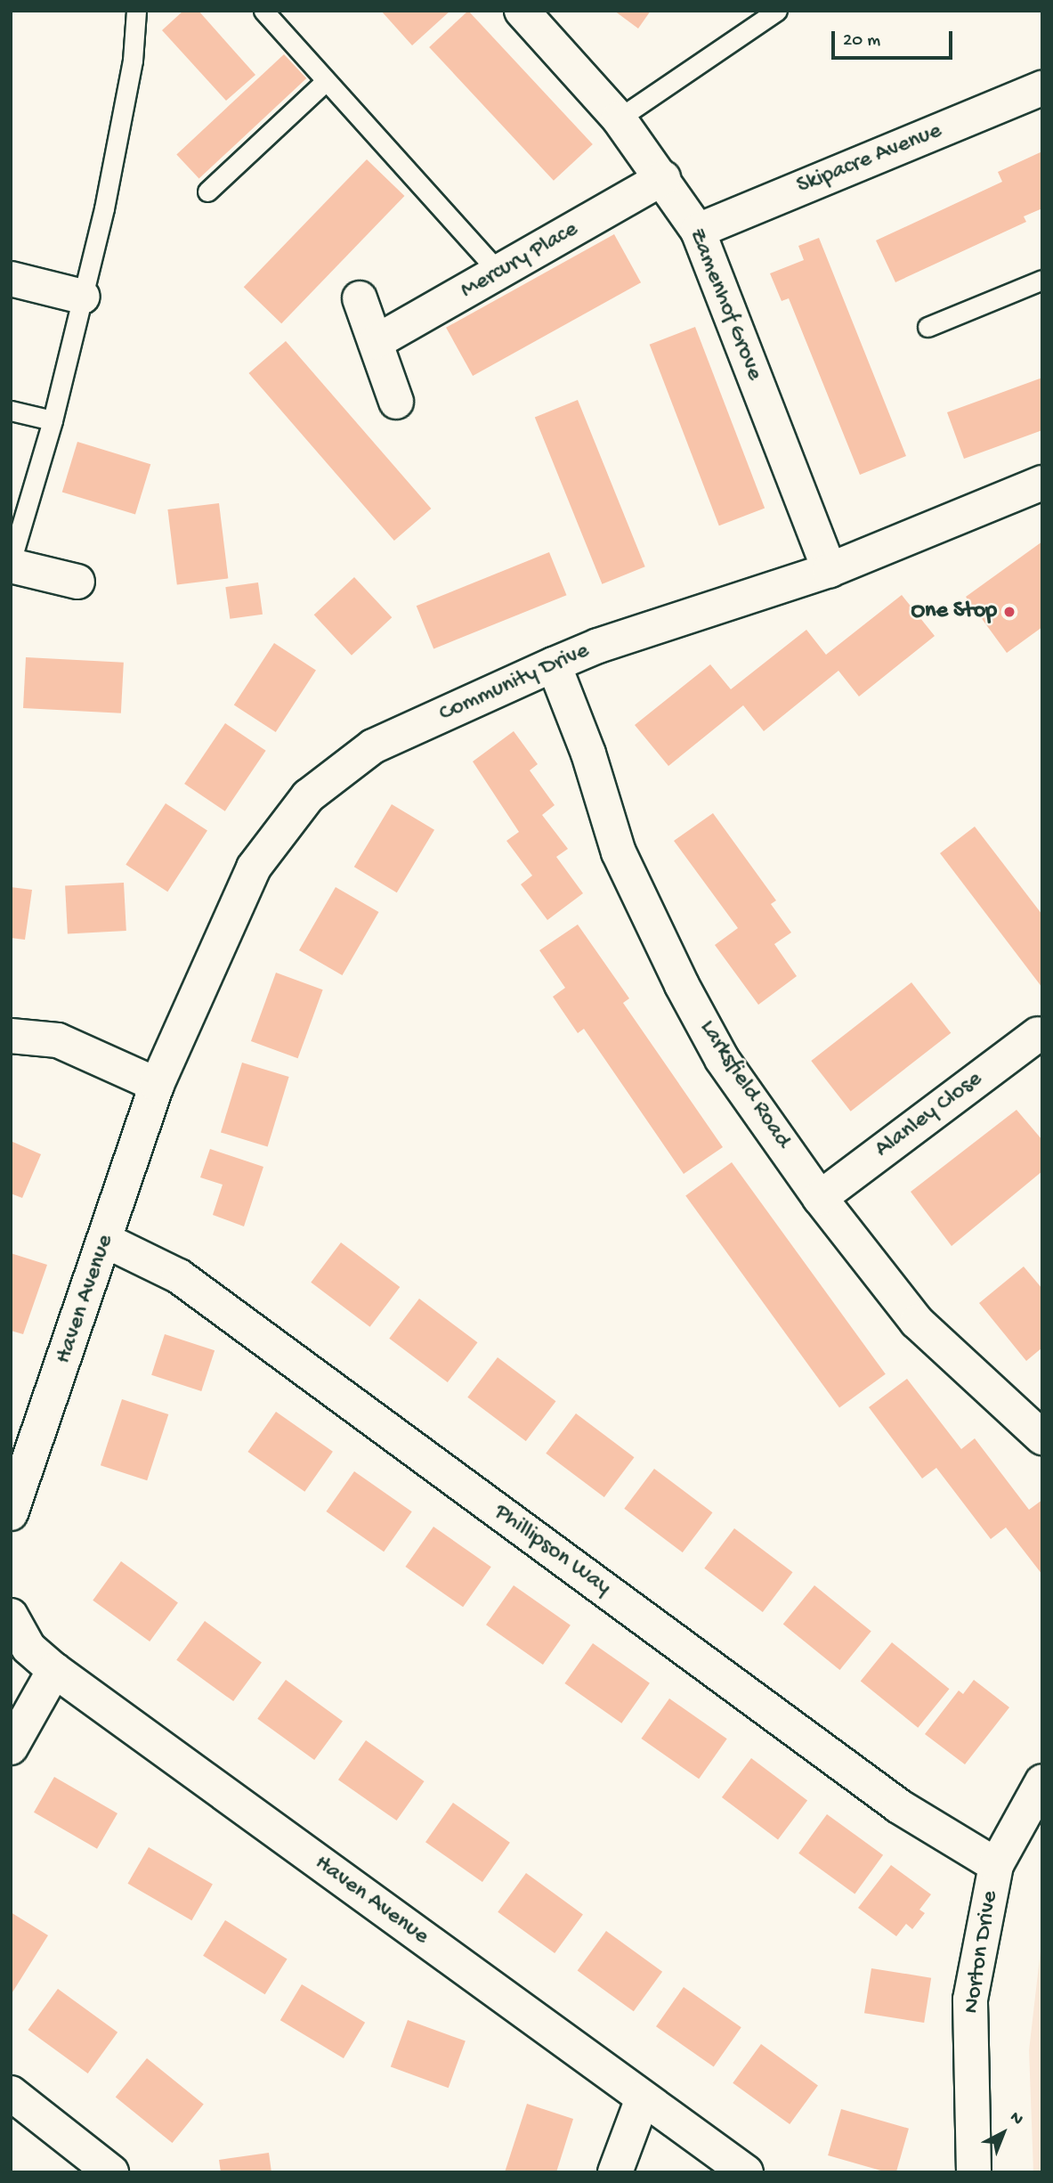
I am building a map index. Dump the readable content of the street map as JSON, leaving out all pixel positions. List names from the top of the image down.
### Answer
{
  "streets": {
    "street": [
      "Skipacre Avenue",
      "Mercury Place",
      "Zamenhof Grove",
      "Community Drive",
      "Larksfield Road",
      "Alanley Close",
      "Haven Avenue",
      "Phillipson Way",
      "Norton Drive"
    ]
  },
  "crossings": [
    ["Skipacre Avenue", "Zamenhof Grove"],
    ["Mercury Place", "Zamenhof Grove"],
    ["Zamenhof Grove", "Community Drive"],
    ["Community Drive", "Larksfield Road"],
    ["Community Drive", "Haven Avenue"],
    ["Larksfield Road", "Alanley Close"],
    ["Haven Avenue", "Phillipson Way"],
    ["Phillipson Way", "Norton Drive"]
  ],
  "places": ["One Stop"],
  "scale_bar": "20 m",
  "north": "top right"
}
